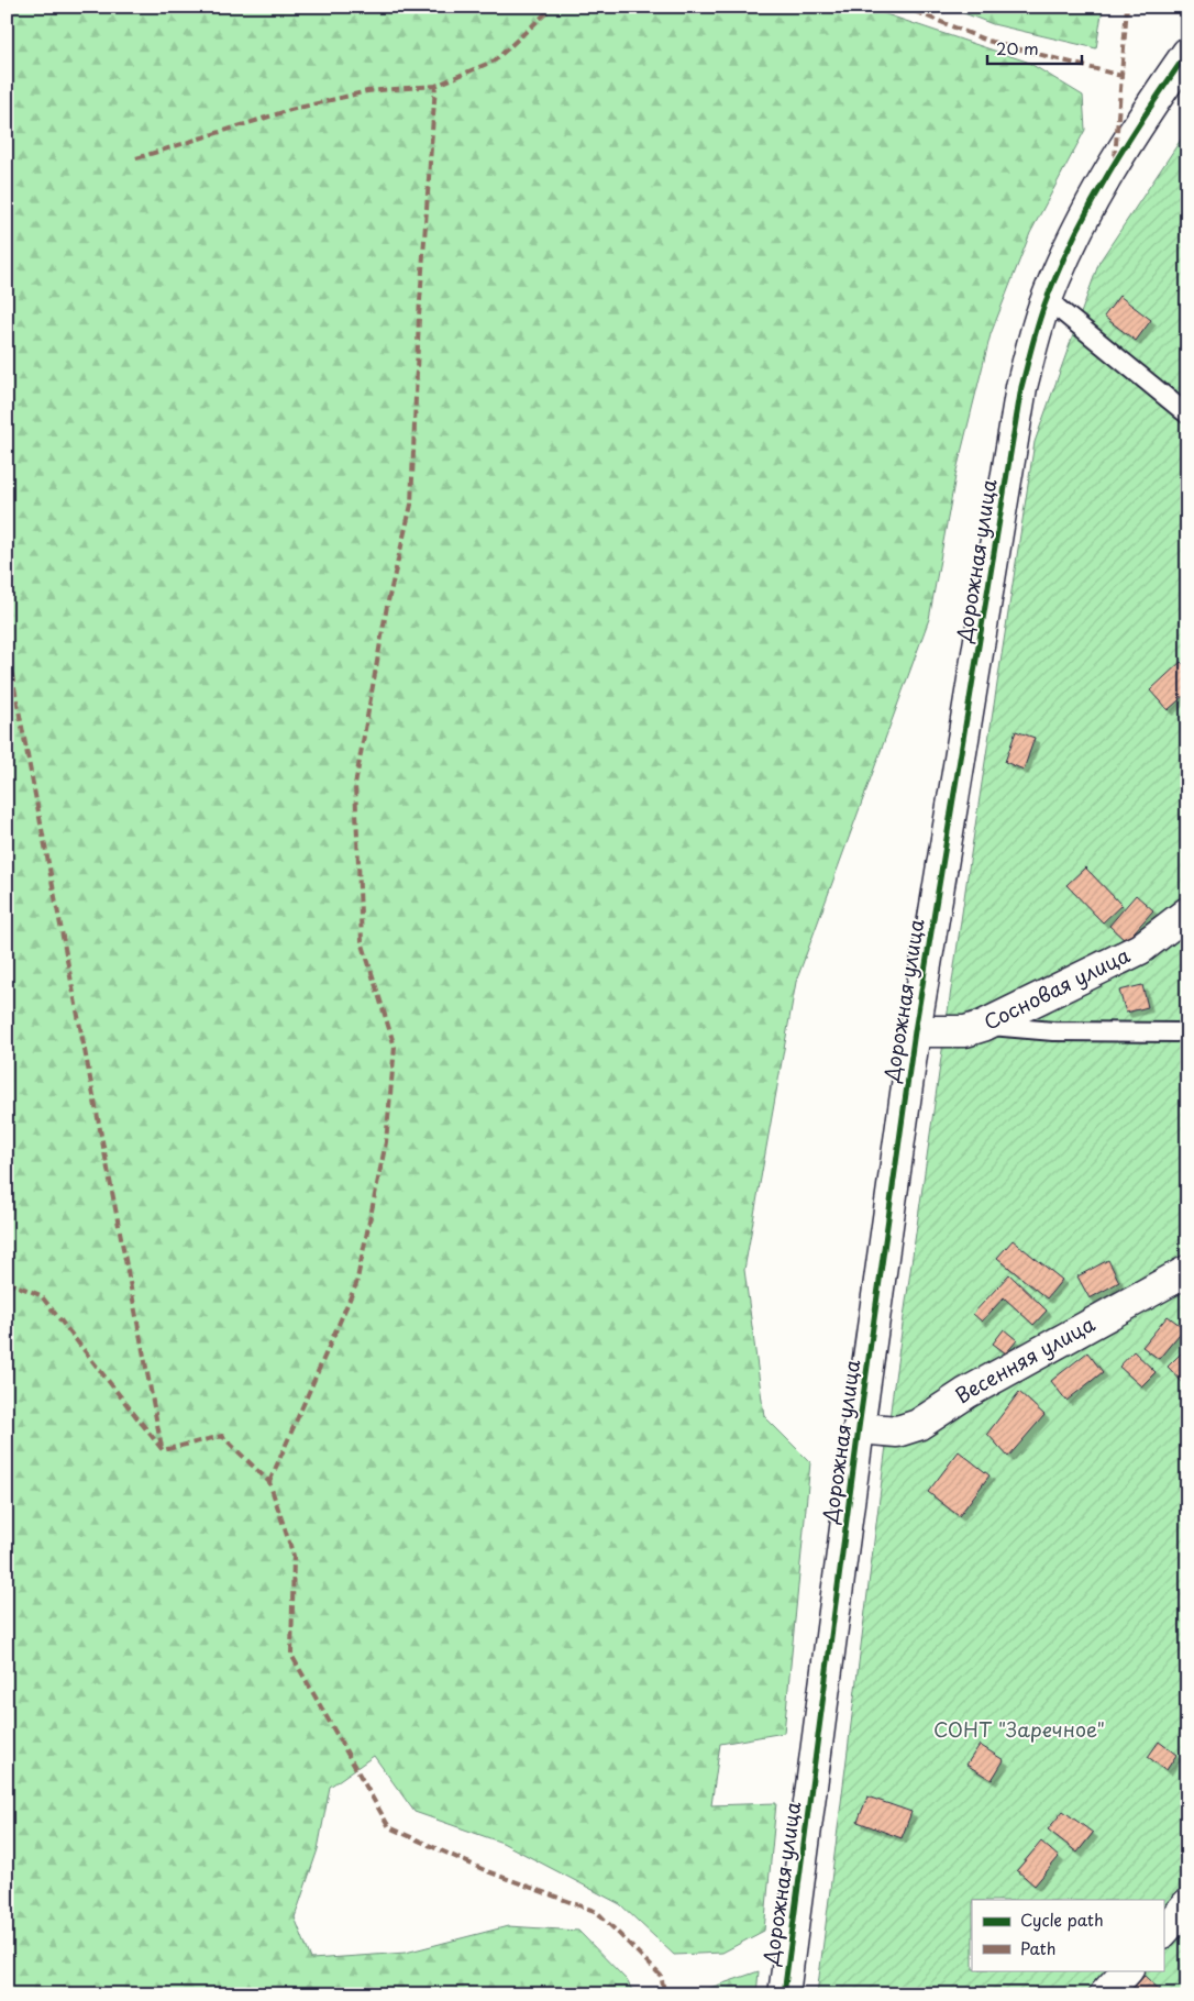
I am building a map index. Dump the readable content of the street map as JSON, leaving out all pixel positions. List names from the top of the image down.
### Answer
{
  "streets": {
    "street": ["Дорожная улица", "Сосновая улица", "Весенняя улица"]
  },
  "crossings": [
    ["Дорожная улица", "Сосновая улица"],
    ["Дорожная улица", "Весенняя улица"]
  ],
  "parks": ["СОНТ \"Заречное\""],
  "legend": ["Cycle path", "Path"],
  "scale_bar": "20 m"
}
